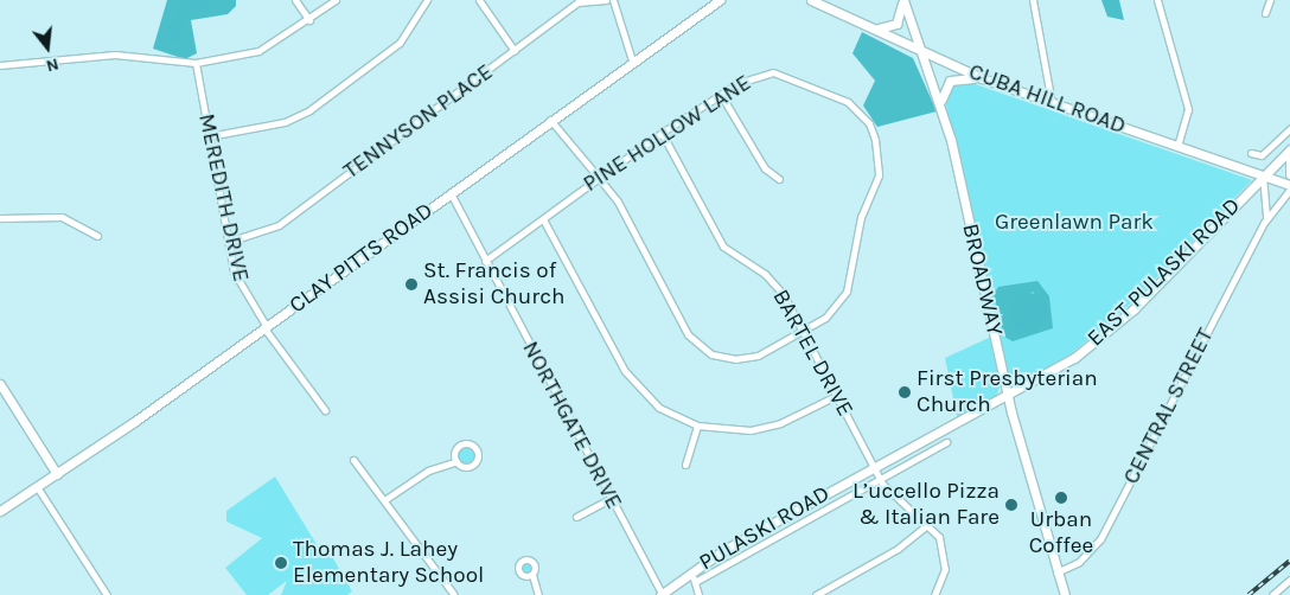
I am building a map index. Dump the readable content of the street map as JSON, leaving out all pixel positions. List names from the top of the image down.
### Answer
{
  "streets": {
    "main road": [
      "CUBA HILL ROAD",
      "CLAY PITTS ROAD",
      "EAST PULASKI ROAD",
      "BROADWAY",
      "PULASKI ROAD"
    ],
    "street": [
      "TENNYSON PLACE",
      "PINE HOLLOW LANE",
      "MEREDITH DRIVE",
      "BARTEL DRIVE",
      "CENTRAL STREET",
      "NORTHGATE DRIVE"
    ]
  },
  "crossings": [
    ["CUBA HILL ROAD", "EAST PULASKI ROAD"],
    ["CUBA HILL ROAD", "BROADWAY"],
    ["CUBA HILL ROAD", "CENTRAL STREET"],
    ["TENNYSON PLACE", "MEREDITH DRIVE"],
    ["PINE HOLLOW LANE", "CLAY PITTS ROAD"],
    ["PINE HOLLOW LANE", "BARTEL DRIVE"],
    ["PINE HOLLOW LANE", "NORTHGATE DRIVE"],
    ["MEREDITH DRIVE", "CLAY PITTS ROAD"],
    ["CLAY PITTS ROAD", "NORTHGATE DRIVE"],
    ["EAST PULASKI ROAD", "BROADWAY"],
    ["EAST PULASKI ROAD", "BARTEL DRIVE"],
    ["EAST PULASKI ROAD", "CENTRAL STREET"],
    ["EAST PULASKI ROAD", "PULASKI ROAD"],
    ["BROADWAY", "CENTRAL STREET"],
    ["BARTEL DRIVE", "PULASKI ROAD"],
    ["NORTHGATE DRIVE", "PULASKI ROAD"]
  ],
  "parks": ["Greenlawn Park"],
  "places": [
    "St. Francis of Assisi Church",
    "First Presbyterian Church",
    "Urban Coffee",
    "L’uccello Pizza & Italian Fare",
    "Thomas J. Lahey Elementary School"
  ],
  "north": "bottom"
}
